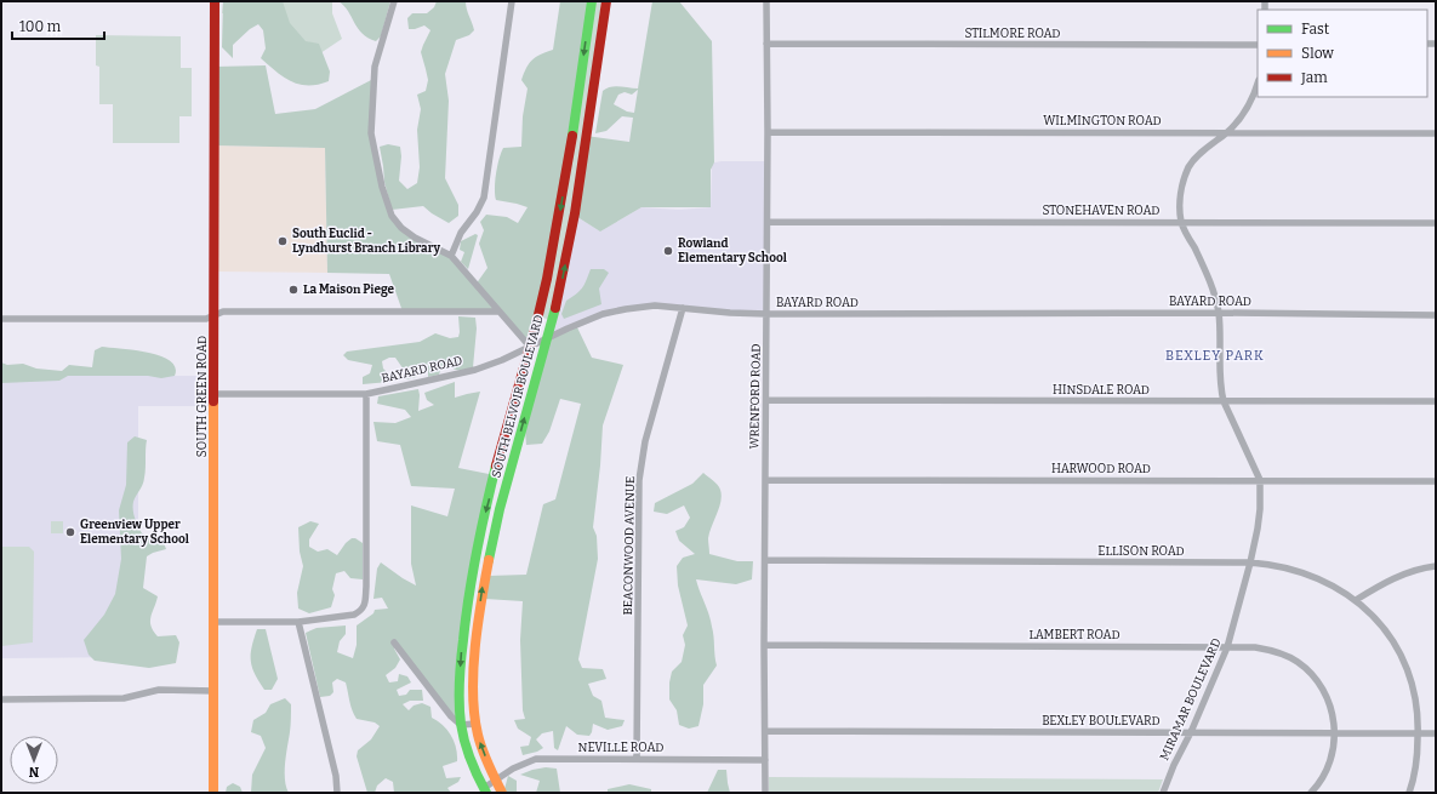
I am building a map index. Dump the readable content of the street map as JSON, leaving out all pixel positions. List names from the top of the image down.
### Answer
{
  "streets": {
    "street": [
      "STILMORE ROAD",
      "WILMINGTON ROAD",
      "STONEHAVEN ROAD",
      "BAYARD ROAD",
      "HINSDALE ROAD",
      "SOUTH GREEN ROAD",
      "SOUTH BELVOIR BOULEVARD",
      "WRENFORD ROAD",
      "HARWOOD ROAD",
      "BEACONWOOD AVENUE",
      "ELLISON ROAD",
      "LAMBERT ROAD",
      "MIRAMAR BOULEVARD",
      "BEXLEY BOULEVARD",
      "NEVILLE ROAD"
    ]
  },
  "crossings": [
    ["STILMORE ROAD", "WRENFORD ROAD"],
    ["WILMINGTON ROAD", "WRENFORD ROAD"],
    ["WILMINGTON ROAD", "MIRAMAR BOULEVARD"],
    ["STONEHAVEN ROAD", "WRENFORD ROAD"],
    ["STONEHAVEN ROAD", "MIRAMAR BOULEVARD"],
    ["BAYARD ROAD", "SOUTH GREEN ROAD"],
    ["BAYARD ROAD", "SOUTH BELVOIR BOULEVARD"],
    ["BAYARD ROAD", "WRENFORD ROAD"],
    ["BAYARD ROAD", "BEACONWOOD AVENUE"],
    ["BAYARD ROAD", "MIRAMAR BOULEVARD"],
    ["HINSDALE ROAD", "WRENFORD ROAD"],
    ["HINSDALE ROAD", "MIRAMAR BOULEVARD"],
    ["SOUTH BELVOIR BOULEVARD", "NEVILLE ROAD"],
    ["WRENFORD ROAD", "HARWOOD ROAD"],
    ["WRENFORD ROAD", "ELLISON ROAD"],
    ["WRENFORD ROAD", "LAMBERT ROAD"],
    ["WRENFORD ROAD", "BEXLEY BOULEVARD"],
    ["WRENFORD ROAD", "NEVILLE ROAD"],
    ["HARWOOD ROAD", "MIRAMAR BOULEVARD"],
    ["BEACONWOOD AVENUE", "NEVILLE ROAD"],
    ["ELLISON ROAD", "MIRAMAR BOULEVARD"],
    ["ELLISON ROAD", "BEXLEY BOULEVARD"],
    ["LAMBERT ROAD", "MIRAMAR BOULEVARD"],
    ["LAMBERT ROAD", "BEXLEY BOULEVARD"],
    ["MIRAMAR BOULEVARD", "BEXLEY BOULEVARD"]
  ],
  "districts": ["BEXLEY PARK"],
  "places": [
    "South Euclid - Lyndhurst Branch Library",
    "Rowland Elementary School",
    "La Maison Piege",
    "Greenview Upper Elementary School"
  ],
  "legend": ["Fast", "Slow", "Jam"],
  "scale_bar": "100 m",
  "north": "bottom"
}
